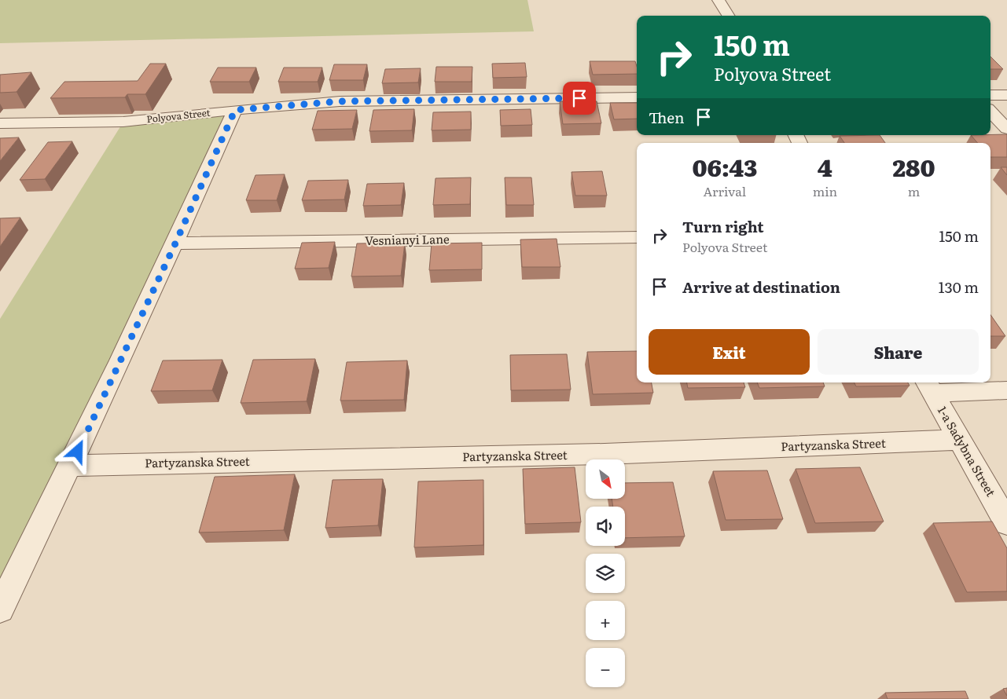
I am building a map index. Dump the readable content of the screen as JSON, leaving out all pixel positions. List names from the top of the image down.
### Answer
{
  "streets": {
    "street": [
      "Polyova Street",
      "Vesnianyi Lane",
      "Partyzanska Street",
      "1-a Sadybna Street"
    ]
  },
  "crossings": [
    ["Partyzanska Street", "1-a Sadybna Street"]
  ],
  "north": "bottom right",
  "page": {
    "turn": ["150 m", "Polyova Street"],
    "then": "Then",
    "eta": [
      "06:43",
      "Arrival",
      "4",
      "min",
      "280",
      "m"
    ],
    "list": [
      {
        "name": "Turn right",
        "note": "Polyova Street",
        "value": "150 m"
      },
      {
        "name": "Arrive at destination",
        "value": "130 m"
      }
    ],
    "buttons": ["Exit", "Share"],
    "map_buttons": ["+", "−"]
  }
}
